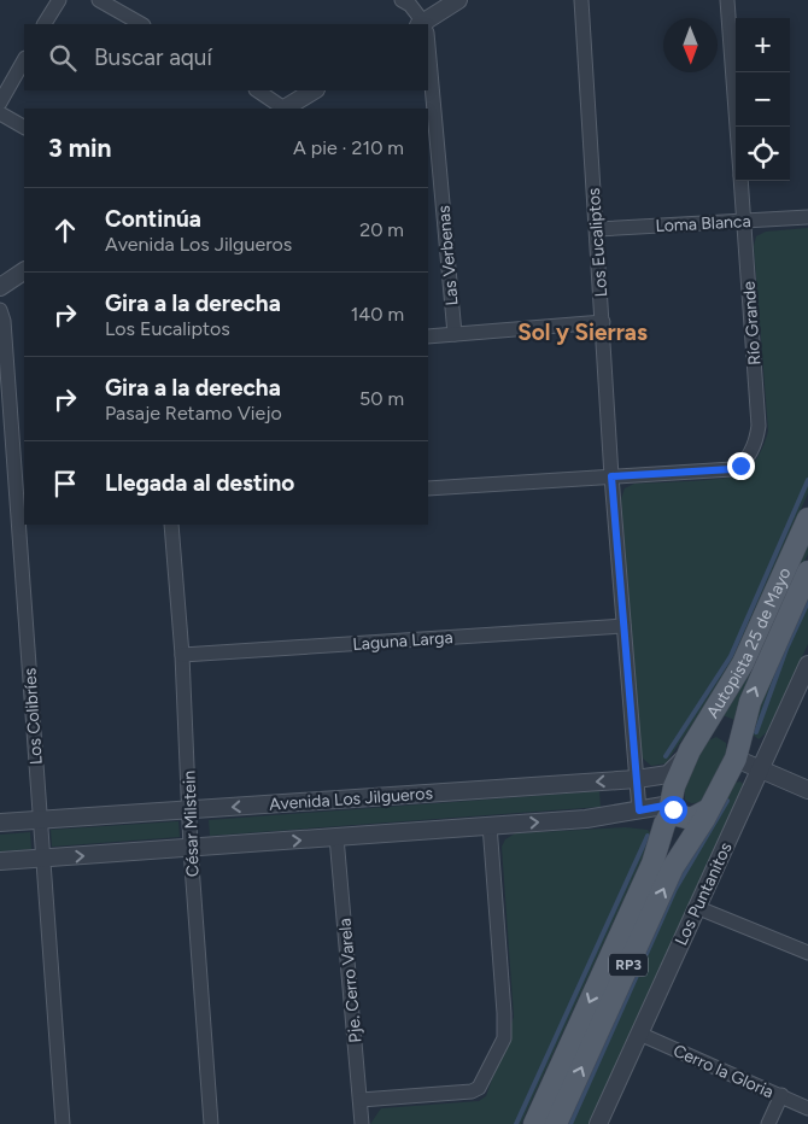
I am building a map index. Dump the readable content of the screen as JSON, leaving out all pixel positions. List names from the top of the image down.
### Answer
{
  "streets": {
    "main road": ["Autopista 25 de Mayo", "RP3"],
    "street": [
      "Loma Blanca",
      "Los Eucaliptos",
      "Las Verbenas",
      "Río Grande",
      "Laguna Larga",
      "Los Colibríes",
      "Avenida Los Jilgueros",
      "César Milstein",
      "Los Puntanitos",
      "Pje. Cerro Varela",
      "Cerro la Gloria"
    ]
  },
  "crossings": [
    ["Loma Blanca", "Los Eucaliptos"],
    ["Loma Blanca", "Río Grande"],
    ["Los Eucaliptos", "Río Grande"],
    ["Los Eucaliptos", "Laguna Larga"],
    ["Los Eucaliptos", "Avenida Los Jilgueros"],
    ["Laguna Larga", "César Milstein"],
    ["Autopista 25 de Mayo", "RP3"],
    ["Los Colibríes", "Avenida Los Jilgueros"],
    ["Avenida Los Jilgueros", "César Milstein"],
    ["Avenida Los Jilgueros", "RP3"],
    ["Los Puntanitos", "Cerro la Gloria"]
  ],
  "districts": ["Sol y Sierras"],
  "north": "bottom",
  "page": {
    "map_buttons": ["+", "−"],
    "search": "Buscar aquí",
    "heading": ["3 min", "A pie · 210 m"],
    "list": [
      ["Continúa", "Avenida Los Jilgueros", "20 m"],
      ["Gira a la derecha", "Los Eucaliptos", "140 m"],
      ["Gira a la derecha", "Pasaje Retamo Viejo", "50 m"],
      "Llegada al destino"
    ]
  }
}
